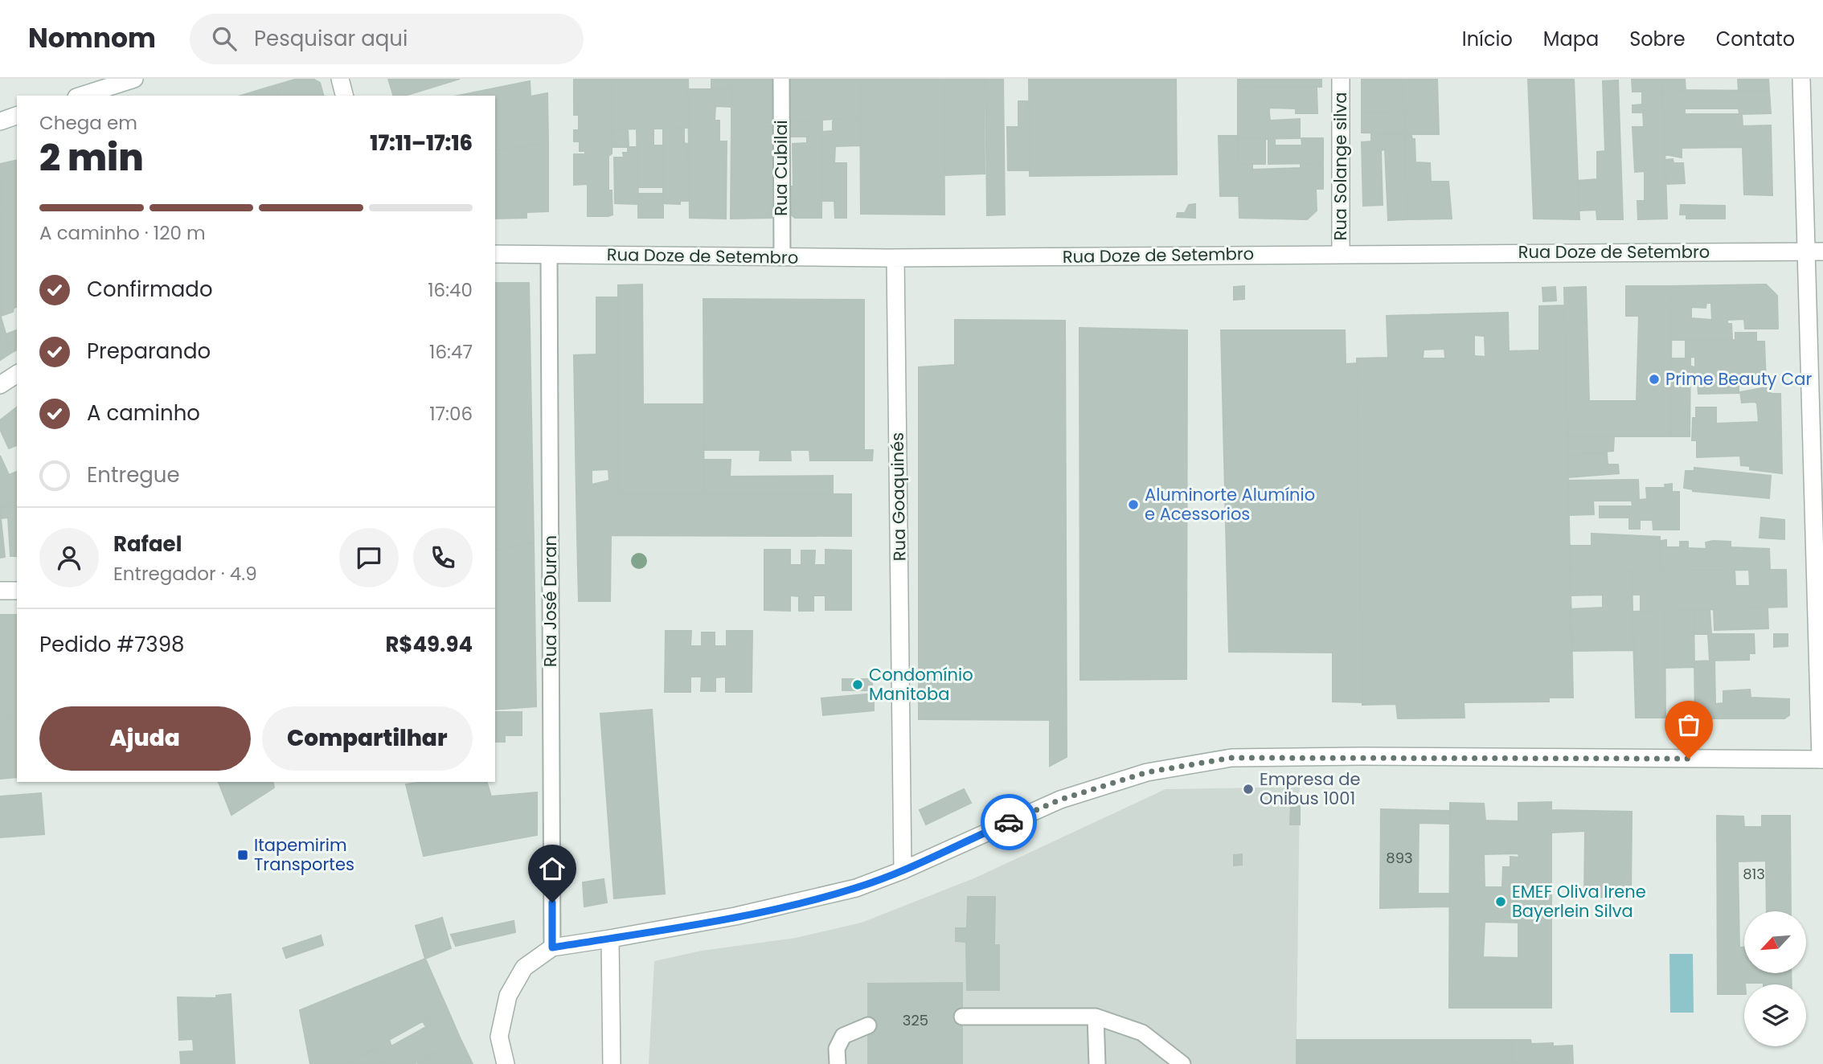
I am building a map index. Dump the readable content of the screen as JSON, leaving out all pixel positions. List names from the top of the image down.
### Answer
{
  "streets": {
    "street": ["Rua Solange silva", "Rua Doze de Setembro", "Rua Goaquinés"],
    "lane": ["Rua Cubilai", "Rua José Duran"]
  },
  "crossings": [
    ["Rua Solange silva", "Rua Doze de Setembro"],
    ["Rua Cubilai", "Rua Doze de Setembro"],
    ["Rua Doze de Setembro", "Rua Goaquinés"],
    ["Rua Doze de Setembro", "Rua José Duran"]
  ],
  "places": {
    "other": [
      "Prime Beauty Car",
      "Aluminorte Alumínio e Acessorios",
      "Condomínio Manitoba",
      "Empresa de Onibus 1001",
      "EMEF Oliva Irene Bayerlein Silva"
    ],
    "transit": ["Itapemirim Transportes"]
  },
  "house_numbers": ["893", "813", "325"],
  "north": "bottom left",
  "page": {
    "header": "Nomnom",
    "search": "Pesquisar aqui",
    "nav": [
      "Início",
      "Mapa",
      "Sobre",
      "Contato"
    ],
    "heading": ["2 min", "Chega em", "17:11–17:16"],
    "panel": [
      "Rafael",
      "Entregador · 4.9",
      "Pedido #7398",
      "R$49.94"
    ],
    "bar": "A caminho · 120 m",
    "list": [
      ["Confirmado", "16:40"],
      ["Preparando", "16:47"],
      ["A caminho", "17:06"],
      "Entregue"
    ],
    "buttons": ["Ajuda", "Compartilhar"]
  }
}
